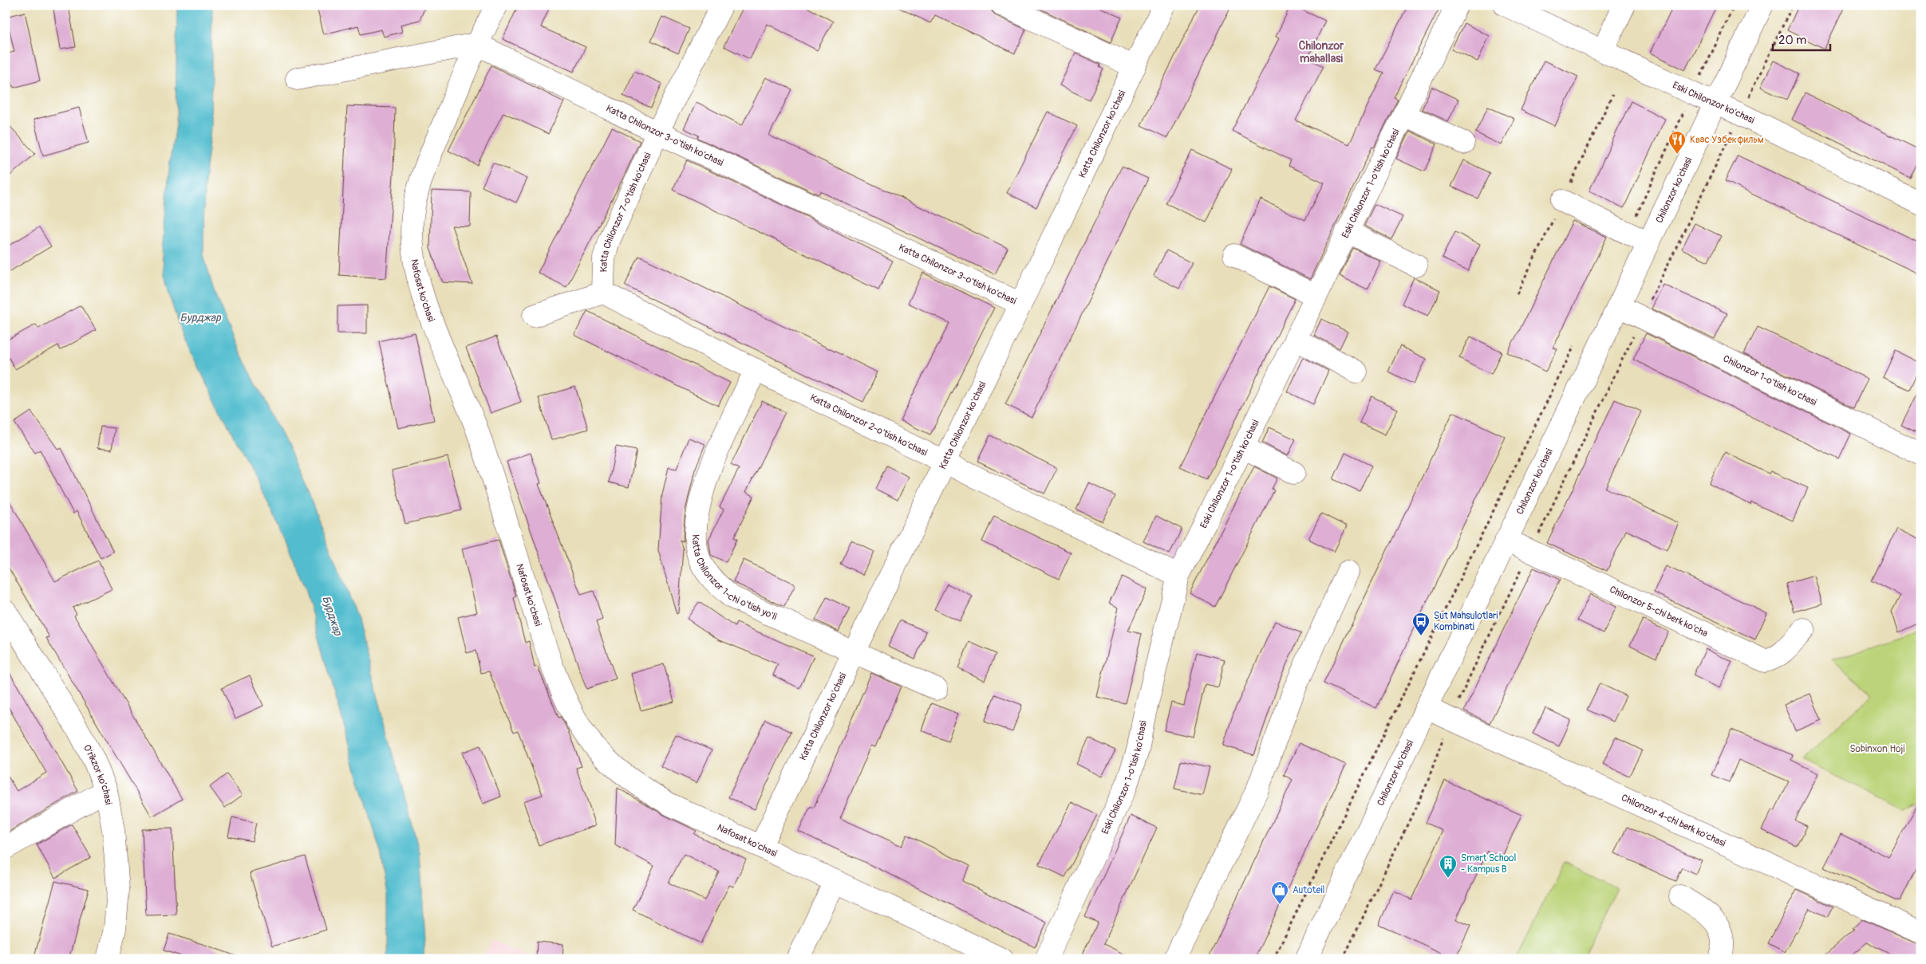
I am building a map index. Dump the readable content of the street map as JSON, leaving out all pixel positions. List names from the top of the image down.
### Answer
{
  "streets": {
    "street": [
      "Eski Chilonzor ko'chasi",
      "Katta Chilonzor ko'chasi",
      "Katta Chilonzor 3-o'tish ko'chasi",
      "Eski Chilonzor 1-o'tish ko'chasi",
      "Chilonzor ko'chasi",
      "Katta Chilonzor 7-o'tish ko'chasi",
      "Nafosat ko'chasi",
      "Chilonzor 1-o'tish ko'chasi",
      "Katta Chilonzor 2-o'tish ko'chasi",
      "Katta Chilonzor 1-chi o'tish yo'li",
      "Chilonzor 5-chi berk ko'cha",
      "O'rikzor ko'chasi",
      "Chilonzor 4-chi berk ko'chasi"
    ]
  },
  "crossings": [
    ["Eski Chilonzor ko'chasi", "Chilonzor ko'chasi"],
    ["Katta Chilonzor ko'chasi", "Katta Chilonzor 3-o'tish ko'chasi"],
    ["Katta Chilonzor ko'chasi", "Nafosat ko'chasi"],
    ["Katta Chilonzor ko'chasi", "Katta Chilonzor 2-o'tish ko'chasi"],
    ["Katta Chilonzor ko'chasi", "Katta Chilonzor 1-chi o'tish yo'li"],
    ["Katta Chilonzor 3-o'tish ko'chasi", "Katta Chilonzor 7-o'tish ko'chasi"],
    ["Katta Chilonzor 3-o'tish ko'chasi", "Nafosat ko'chasi"],
    ["Eski Chilonzor 1-o'tish ko'chasi", "Katta Chilonzor 2-o'tish ko'chasi"],
    ["Chilonzor ko'chasi", "Chilonzor 1-o'tish ko'chasi"],
    ["Chilonzor ko'chasi", "Chilonzor 5-chi berk ko'cha"],
    ["Chilonzor ko'chasi", "Chilonzor 4-chi berk ko'chasi"],
    ["Katta Chilonzor 7-o'tish ko'chasi", "Katta Chilonzor 2-o'tish ko'chasi"],
    ["Katta Chilonzor 2-o'tish ko'chasi", "Katta Chilonzor 1-chi o'tish yo'li"]
  ],
  "districts": ["Chilonzor mahallasi"],
  "water": ["Бурджар"],
  "parks": ["Sobinxon Hoji"],
  "places": {
    "restaurant": ["Квас Узбекфильм"],
    "bus stop": ["Sut Mahsulotlari Kombinati"],
    "building": ["Smart School - Kampus B"],
    "shop": ["Autoteil"]
  },
  "scale_bar": "20 m"
}
